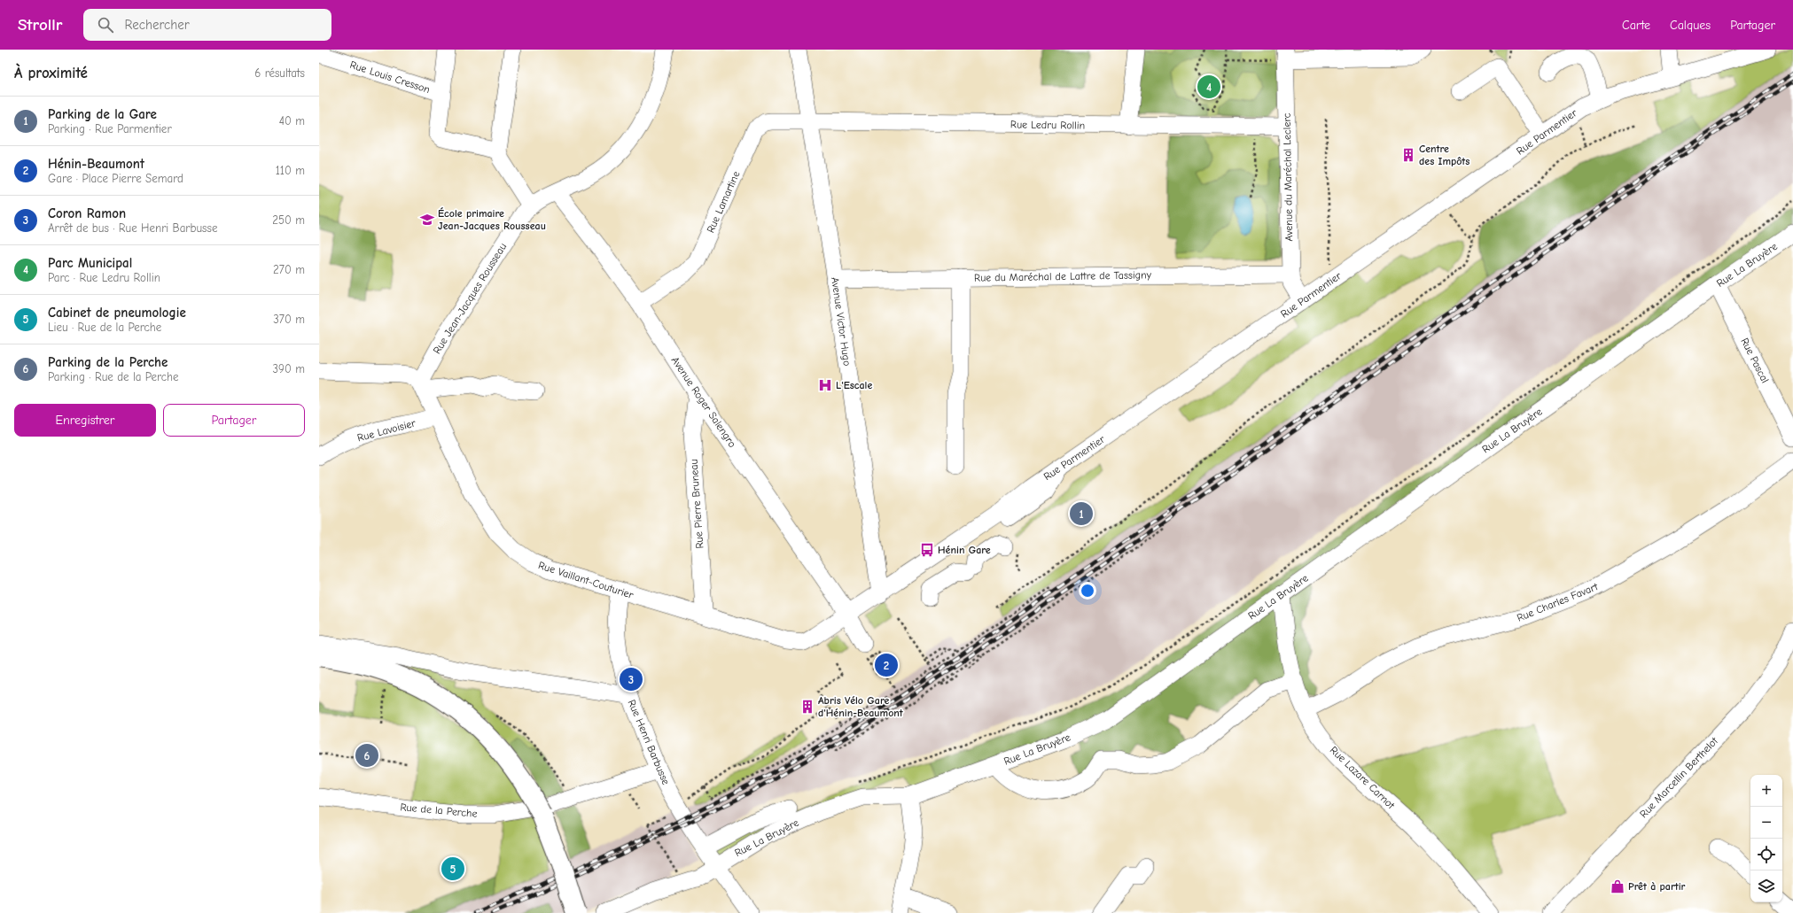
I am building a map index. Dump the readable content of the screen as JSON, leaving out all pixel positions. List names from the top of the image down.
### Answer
{
  "streets": {
    "street": [
      "Rue Louis Cresson",
      "Rue Ledru Rollin",
      "Rue Parmentier",
      "Avenue du Maréchal Leclerc",
      "Rue Lamartine",
      "Rue La Bruyère",
      "Rue du Maréchal de Lattre de Tassigny",
      "Rue Jean-Jacques Rousseau",
      "Avenue Victor Hugo",
      "Rue Pascal",
      "Avenue Roger Salengro",
      "Rue Lavoisier",
      "Rue Pierre Bruneau",
      "Rue Vaillant-Couturier",
      "Rue Charles Favart",
      "Rue Henri Barbusse",
      "Rue Lazare Carnot",
      "Rue Marcellin Berthelot",
      "Rue de la Perche"
    ]
  },
  "crossings": [
    ["Rue Ledru Rollin", "Avenue du Maréchal Leclerc"],
    ["Rue Ledru Rollin", "Rue Lamartine"],
    ["Rue Ledru Rollin", "Avenue Victor Hugo"],
    ["Rue Parmentier", "Avenue du Maréchal Leclerc"],
    ["Rue Parmentier", "Avenue Victor Hugo"],
    ["Rue Parmentier", "Avenue Roger Salengro"],
    ["Rue Parmentier", "Rue Vaillant-Couturier"],
    ["Avenue du Maréchal Leclerc", "Rue du Maréchal de Lattre de Tassigny"],
    ["Rue Lamartine", "Avenue Victor Hugo"],
    ["Rue Lamartine", "Avenue Roger Salengro"],
    ["Rue La Bruyère", "Rue Pascal"],
    ["Rue La Bruyère", "Rue Henri Barbusse"],
    ["Rue La Bruyère", "Rue Lazare Carnot"],
    ["Rue du Maréchal de Lattre de Tassigny", "Avenue Victor Hugo"],
    ["Rue Jean-Jacques Rousseau", "Avenue Roger Salengro"],
    ["Rue Jean-Jacques Rousseau", "Rue Vaillant-Couturier"],
    ["Avenue Roger Salengro", "Rue Pierre Bruneau"],
    ["Rue Lavoisier", "Rue Vaillant-Couturier"],
    ["Rue Pierre Bruneau", "Rue Vaillant-Couturier"],
    ["Rue Vaillant-Couturier", "Rue Henri Barbusse"],
    ["Rue Charles Favart", "Rue Lazare Carnot"],
    ["Rue Henri Barbusse", "Rue de la Perche"]
  ],
  "places": {
    "building": ["Centre des Impôts", "Abris Vélo Gare d'Hénin-Beaumont"],
    "school or university": ["École primaire Jean-Jacques Rousseau"],
    "hospital": ["L'Escale"],
    "bus stop": ["Hénin Gare"],
    "shop": ["Prêt à partir"]
  },
  "page": {
    "header": "Strollr",
    "search": "Rechercher",
    "nav": ["Carte", "Calques", "Partager"],
    "heading": ["À proximité", "6 résultats"],
    "pins": [
      "4",
      "1",
      "2",
      "3",
      "6",
      "5"
    ],
    "list": [
      {
        "mark": "1",
        "name": "Parking de la Gare",
        "note": "Parking · Rue Parmentier",
        "value": "40 m"
      },
      {
        "mark": "2",
        "name": "Hénin-Beaumont",
        "note": "Gare · Place Pierre Semard",
        "value": "110 m"
      },
      {
        "mark": "3",
        "name": "Coron Ramon",
        "note": "Arrêt de bus · Rue Henri Barbusse",
        "value": "250 m"
      },
      {
        "mark": "4",
        "name": "Parc Municipal",
        "note": "Parc · Rue Ledru Rollin",
        "value": "270 m"
      },
      {
        "mark": "5",
        "name": "Cabinet de pneumologie",
        "note": "Lieu · Rue de la Perche",
        "value": "370 m"
      },
      {
        "mark": "6",
        "name": "Parking de la Perche",
        "note": "Parking · Rue de la Perche",
        "value": "390 m"
      }
    ],
    "buttons": ["Enregistrer", "Partager"],
    "map_buttons": ["+", "−"]
  }
}
